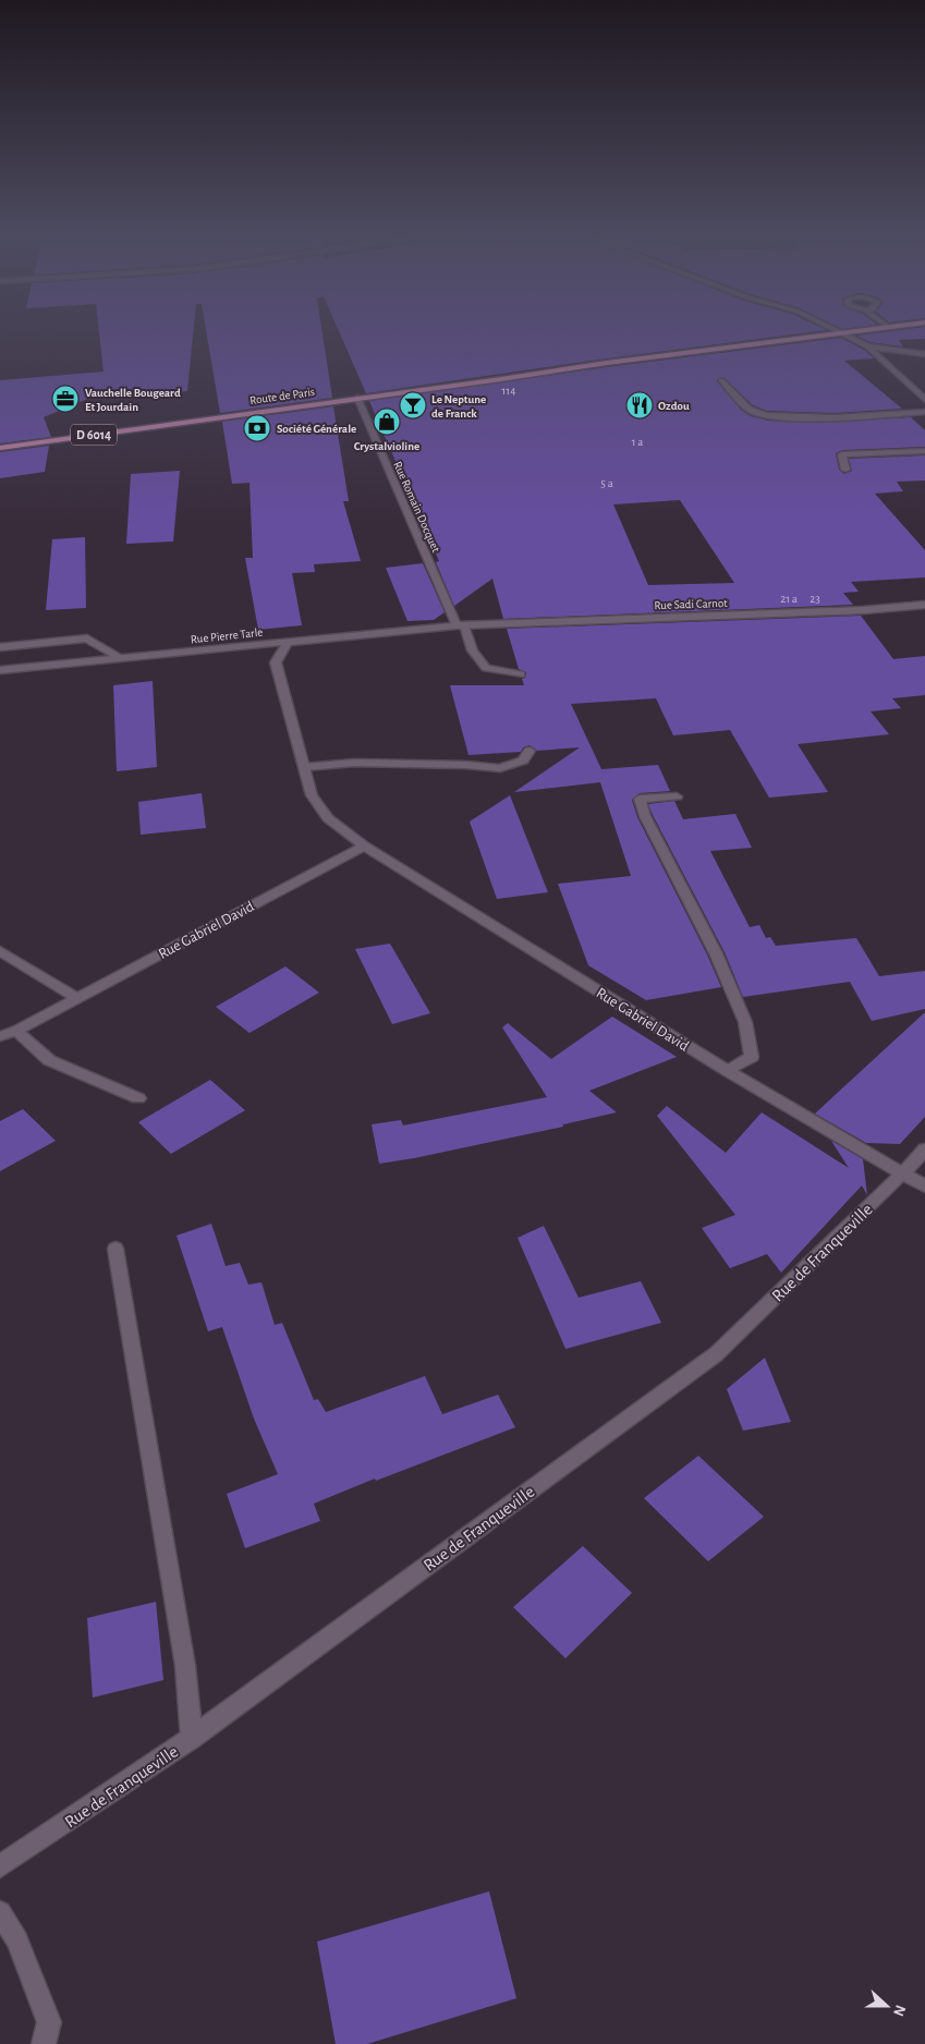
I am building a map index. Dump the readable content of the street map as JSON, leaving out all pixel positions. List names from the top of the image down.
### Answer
{
  "streets": {
    "main road": ["Route de Paris", "D 6014"],
    "street": [
      "Rue Romain Docquet",
      "Rue Sadi Carnot",
      "Rue Pierre Tarle",
      "Rue Gabriel David",
      "Rue de Franqueville"
    ]
  },
  "crossings": [
    ["Route de Paris", "Rue Romain Docquet"],
    ["Rue Romain Docquet", "Rue Sadi Carnot"],
    ["Rue Romain Docquet", "Rue Pierre Tarle"],
    ["Rue Sadi Carnot", "Rue Pierre Tarle"],
    ["Rue Pierre Tarle", "Rue Gabriel David"],
    ["Rue Gabriel David", "Rue de Franqueville"]
  ],
  "places": {
    "office": ["Vauchelle Bougeard Et Jourdain"],
    "bar": ["Le Neptune de Franck"],
    "restaurant": ["Ozdou"],
    "shop": ["Crystalvioline"],
    "bank": ["Société Générale"]
  },
  "house_numbers": [
    "114",
    "1 a",
    "5 a",
    "21 a",
    "23"
  ],
  "north": "right"
}
